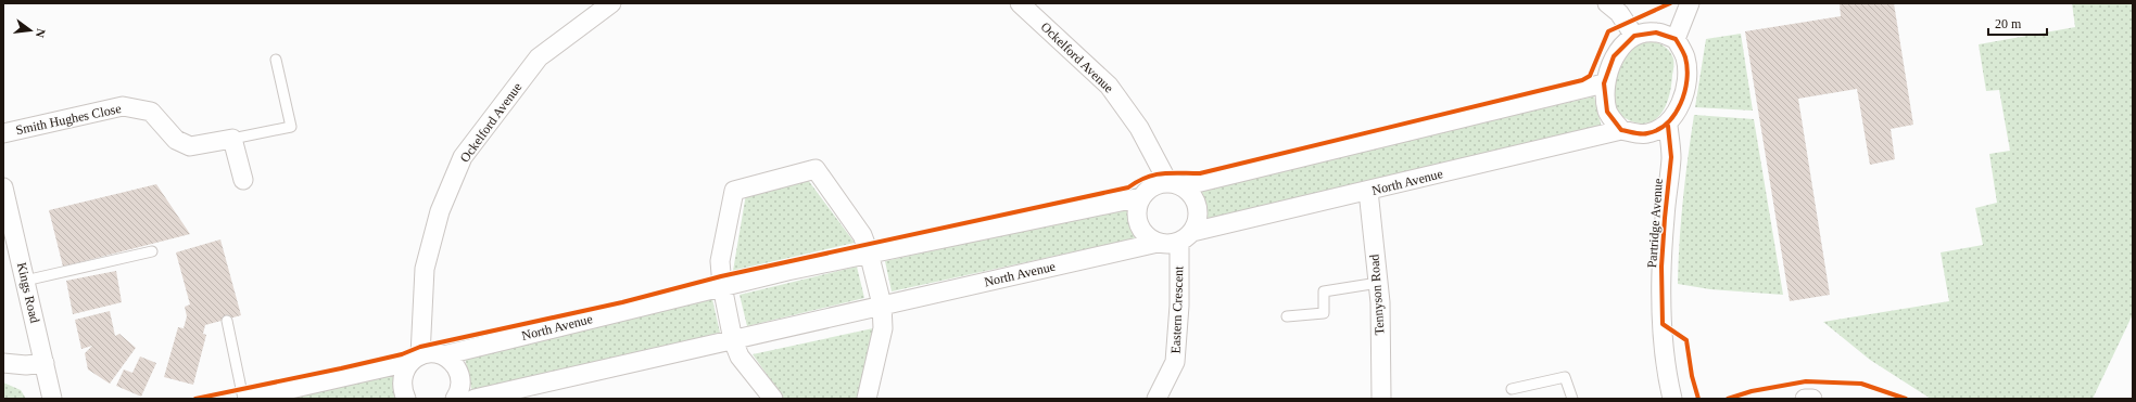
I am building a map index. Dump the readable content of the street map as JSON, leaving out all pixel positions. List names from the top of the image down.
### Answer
{
  "streets": {
    "street": [
      "Ockelford Avenue",
      "Smith Hughes Close",
      "North Avenue",
      "Partridge Avenue",
      "Kings Road",
      "Tennyson Road",
      "Eastern Crescent"
    ]
  },
  "crossings": [
    ["Ockelford Avenue", "North Avenue"],
    ["Ockelford Avenue", "Eastern Crescent"],
    ["North Avenue", "Partridge Avenue"],
    ["North Avenue", "Tennyson Road"],
    ["North Avenue", "Eastern Crescent"]
  ],
  "scale_bar": "20 m",
  "north": "right"
}
